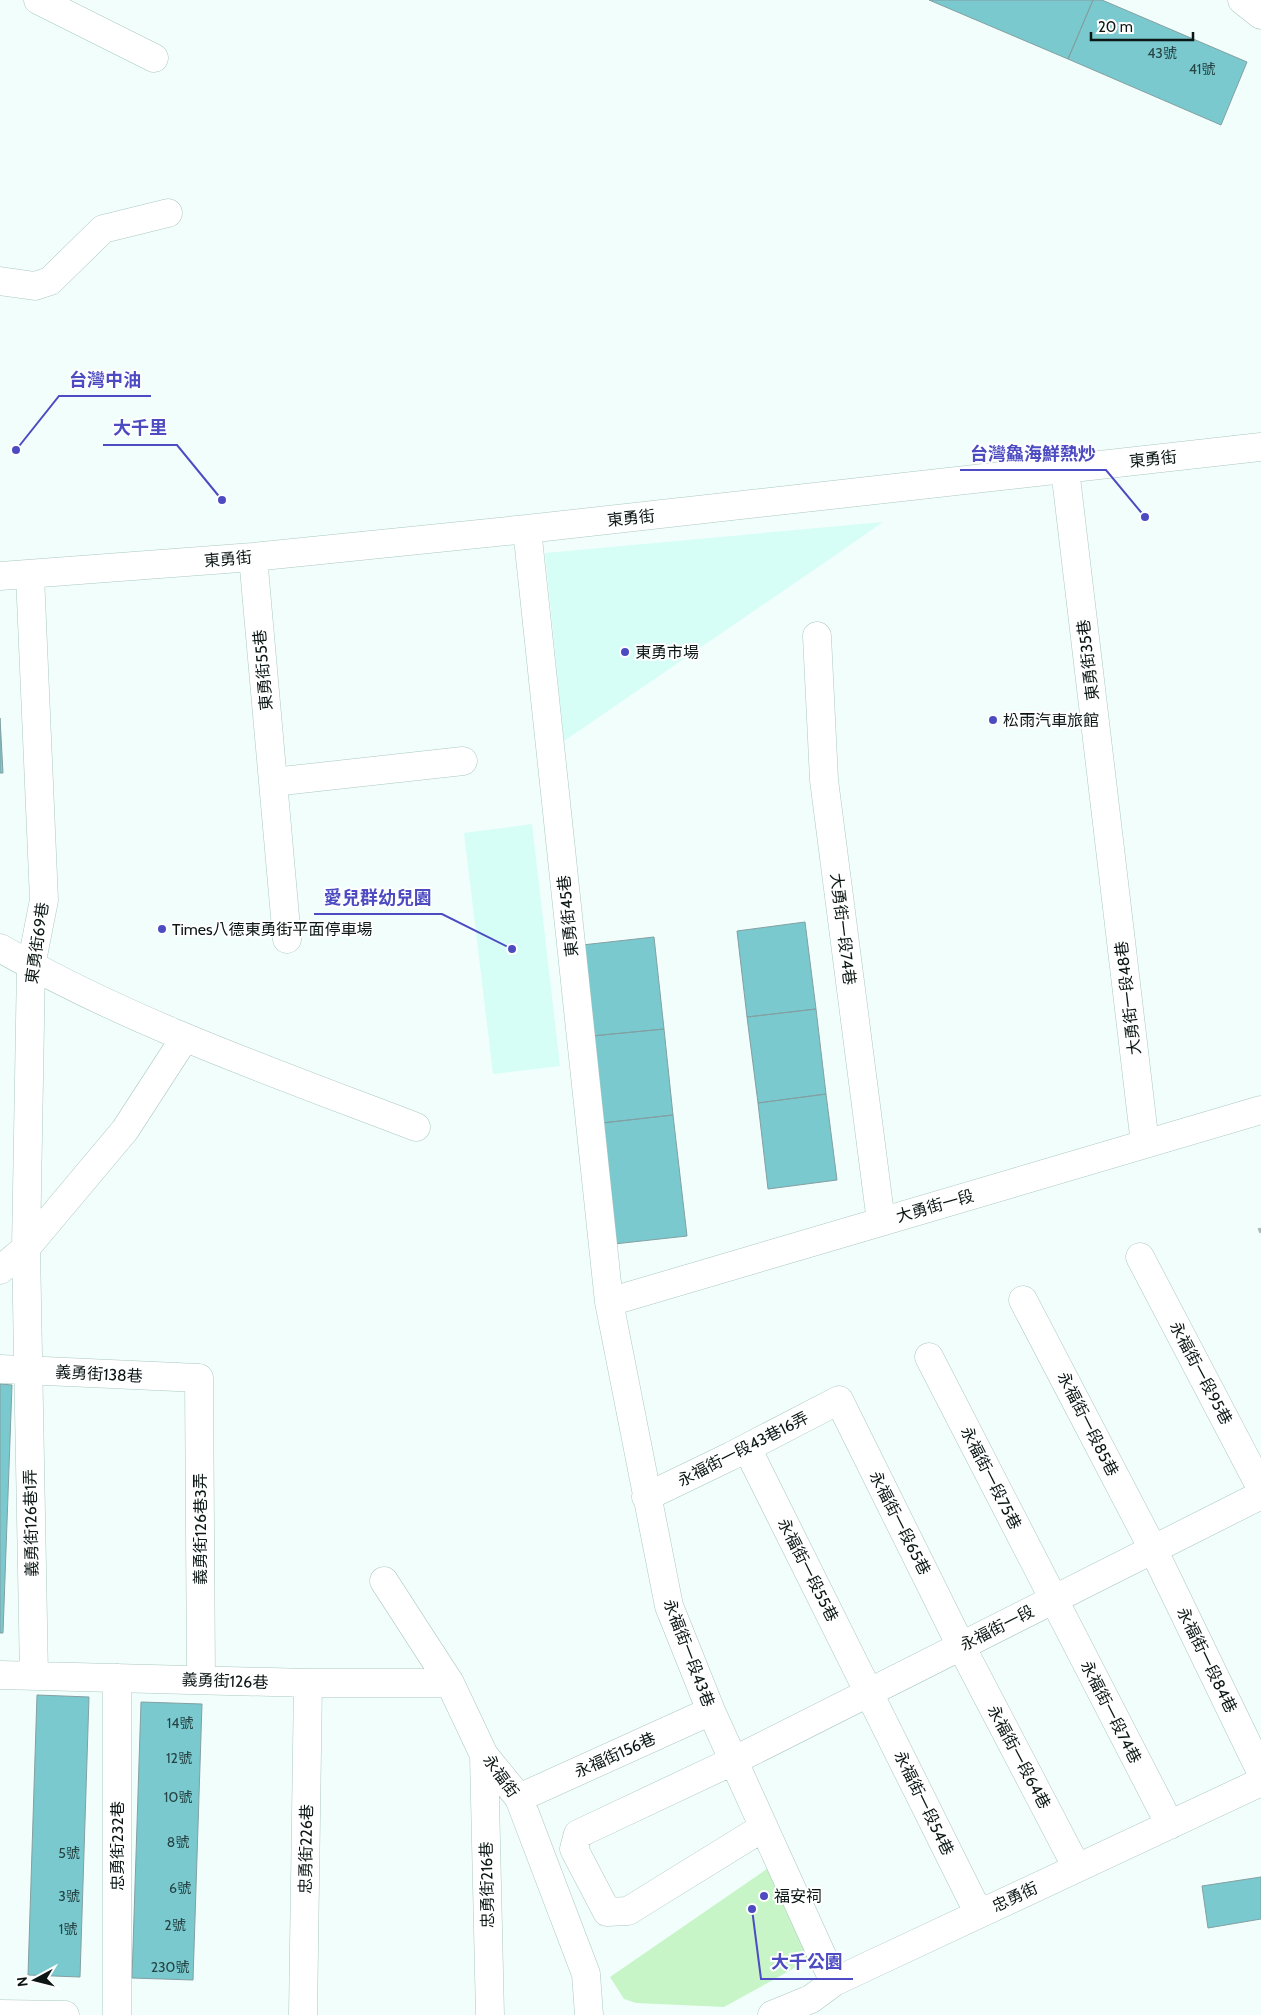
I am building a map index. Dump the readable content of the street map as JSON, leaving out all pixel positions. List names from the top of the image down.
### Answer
{
  "streets": {
    "street": [
      "東勇街",
      "東勇街35巷",
      "東勇街55巷",
      "東勇街45巷",
      "大勇街一段74巷",
      "東勇街69巷",
      "大勇街一段48巷",
      "大勇街一段",
      "永福街一段95巷",
      "義勇街138巷",
      "永福街一段85巷",
      "永福街一段43巷16弄",
      "永福街一段75巷",
      "義勇街126巷1弄",
      "永福街一段65巷",
      "義勇街126巷3弄",
      "永福街一段55巷",
      "永福街一段",
      "永福街一段43巷",
      "永福街一段84巷",
      "義勇街126巷",
      "永福街一段74巷",
      "永福街156巷",
      "永福街一段64巷",
      "永福街",
      "永福街一段54巷",
      "忠勇街232巷",
      "忠勇街226巷",
      "忠勇街216巷",
      "忠勇街"
    ]
  },
  "crossings": [
    ["東勇街", "東勇街35巷"],
    ["東勇街", "東勇街55巷"],
    ["東勇街", "東勇街45巷"],
    ["東勇街", "東勇街69巷"],
    ["東勇街35巷", "大勇街一段48巷"],
    ["東勇街45巷", "大勇街一段"],
    ["東勇街45巷", "永福街一段43巷"],
    ["大勇街一段74巷", "大勇街一段"],
    ["東勇街69巷", "義勇街138巷"],
    ["東勇街69巷", "義勇街126巷1弄"],
    ["大勇街一段48巷", "大勇街一段"],
    ["大勇街一段", "永福街一段43巷"],
    ["義勇街138巷", "義勇街126巷1弄"],
    ["義勇街138巷", "義勇街126巷3弄"],
    ["永福街一段85巷", "永福街一段"],
    ["永福街一段85巷", "永福街一段84巷"],
    ["永福街一段43巷16弄", "永福街一段65巷"],
    ["永福街一段43巷16弄", "永福街一段55巷"],
    ["永福街一段43巷16弄", "永福街一段43巷"],
    ["永福街一段75巷", "永福街一段"],
    ["永福街一段75巷", "永福街一段74巷"],
    ["義勇街126巷1弄", "義勇街126巷"],
    ["永福街一段65巷", "永福街一段"],
    ["永福街一段65巷", "永福街一段64巷"],
    ["義勇街126巷3弄", "義勇街126巷"],
    ["永福街一段55巷", "永福街一段"],
    ["永福街一段55巷", "永福街一段54巷"],
    ["永福街一段", "永福街一段43巷"],
    ["永福街一段", "永福街一段84巷"],
    ["永福街一段", "永福街一段74巷"],
    ["永福街一段", "永福街一段64巷"],
    ["永福街一段", "永福街一段54巷"],
    ["永福街一段43巷", "永福街156巷"],
    ["永福街一段43巷", "忠勇街"],
    ["義勇街126巷", "永福街"],
    ["義勇街126巷", "忠勇街232巷"],
    ["義勇街126巷", "忠勇街226巷"],
    ["永福街一段74巷", "忠勇街"],
    ["永福街156巷", "永福街"],
    ["永福街一段64巷", "忠勇街"],
    ["永福街", "忠勇街216巷"],
    ["永福街一段54巷", "忠勇街"]
  ],
  "places": [
    "台灣中油",
    "大千里",
    "台灣鱻海鮮熱炒",
    "東勇市場",
    "松雨汽車旅館",
    "Times八德東勇街平面停車場",
    "愛兒群幼兒園",
    "福安祠",
    "大千公園"
  ],
  "house_numbers": [
    "43號",
    "41號",
    "14號",
    "12號",
    "10號",
    "8號",
    "5號",
    "6號",
    "3號",
    "2號",
    "1號",
    "230號"
  ],
  "scale_bar": "20 m",
  "north": "left"
}
